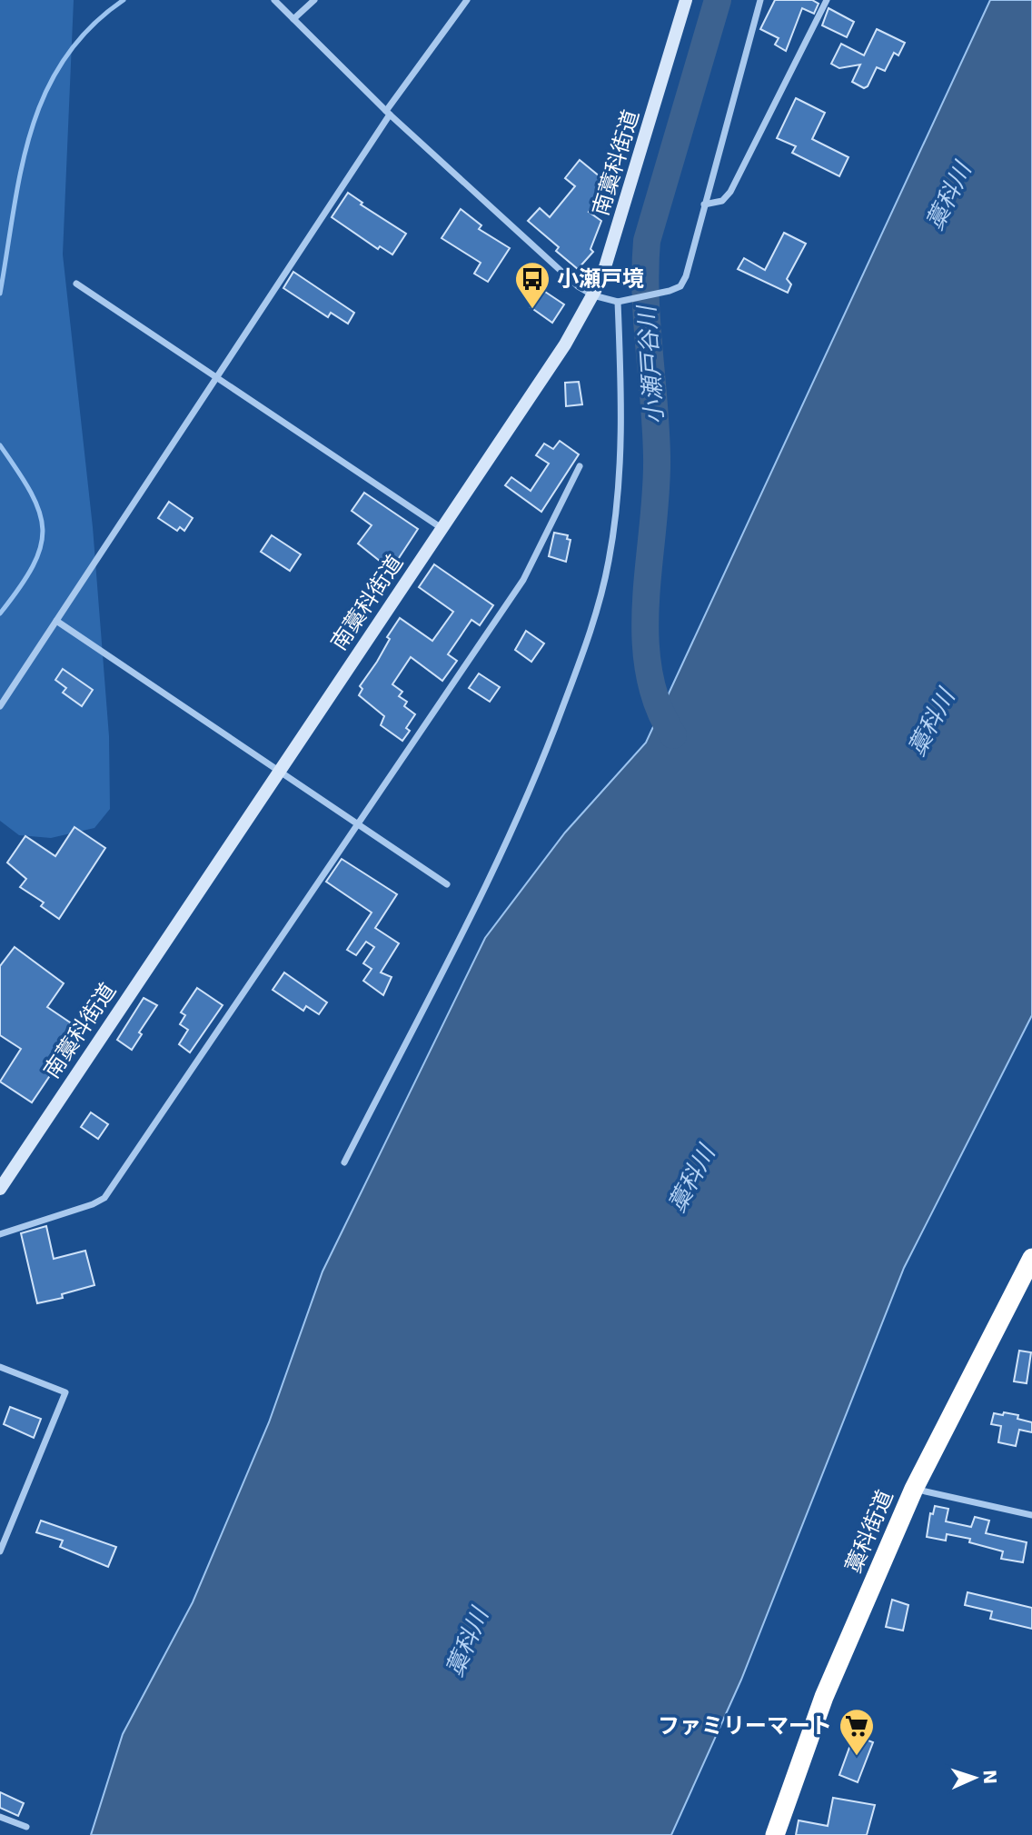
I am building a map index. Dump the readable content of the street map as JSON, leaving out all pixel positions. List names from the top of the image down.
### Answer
{
  "streets": {
    "highway": ["藁科街道"],
    "main road": ["南藁科街道"]
  },
  "water": ["藁科川", "小瀬戸谷川"],
  "places": {
    "bus stop": ["小瀬戸境"],
    "supermarket": ["ファミリーマート"]
  },
  "north": "right"
}
